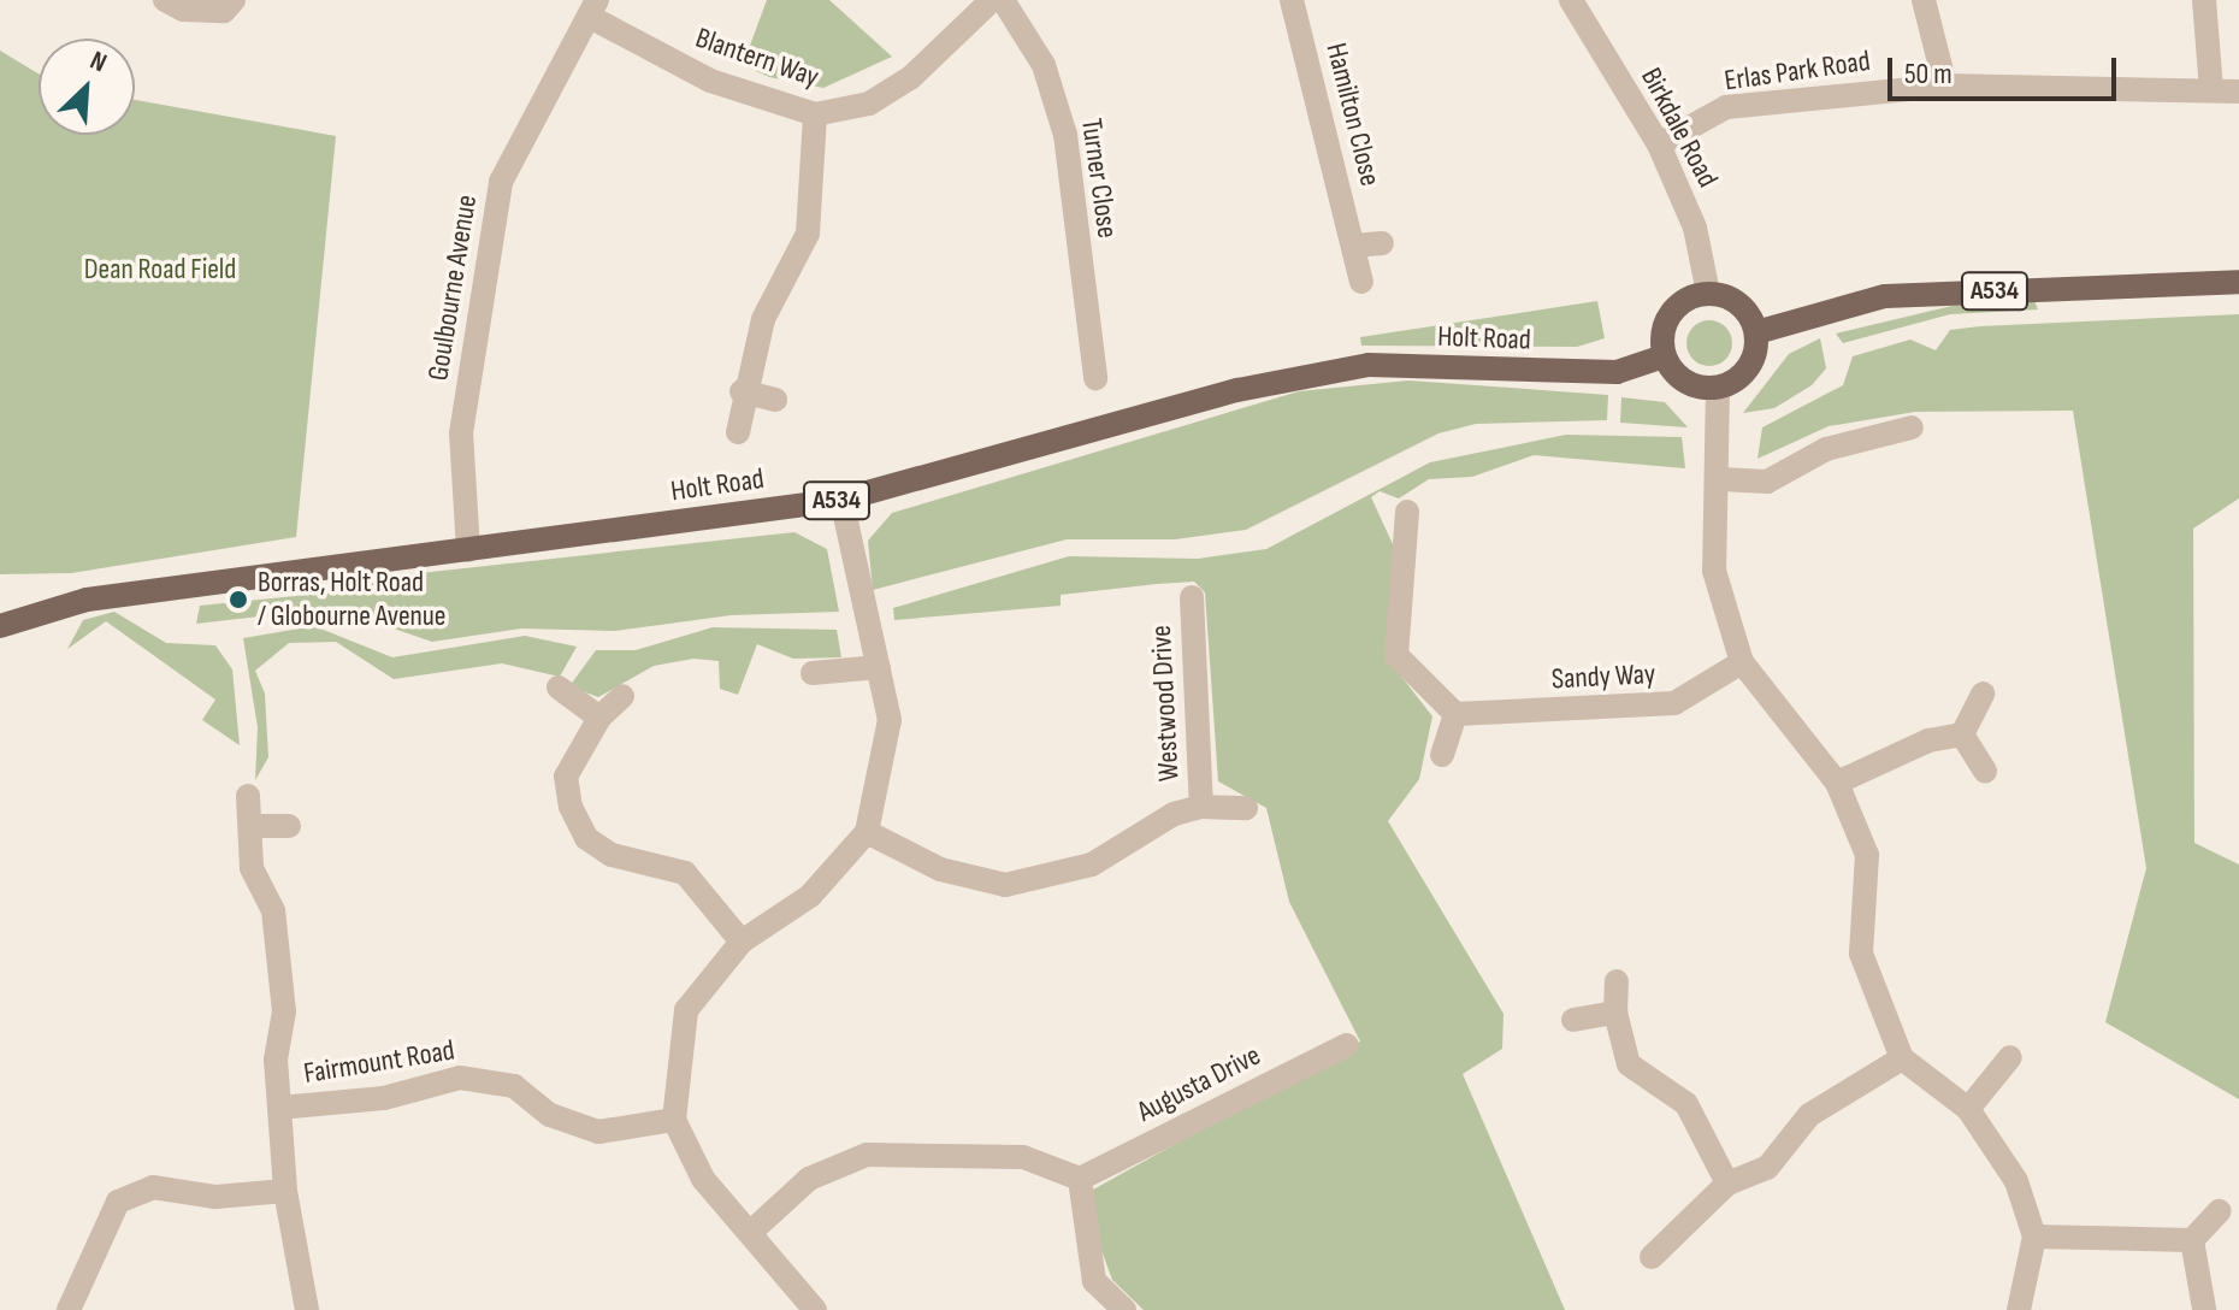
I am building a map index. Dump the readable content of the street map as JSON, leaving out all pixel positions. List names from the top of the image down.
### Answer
{
  "streets": {
    "main road": ["A534", "Holt Road"],
    "street": [
      "Blantern Way",
      "Erlas Park Road",
      "Hamilton Close",
      "Birkdale Road",
      "Turner Close",
      "Goulbourne Avenue",
      "Sandy Way",
      "Westwood Drive",
      "Fairmount Road",
      "Augusta Drive"
    ]
  },
  "crossings": [
    ["Blantern Way", "Goulbourne Avenue"],
    ["Erlas Park Road", "Birkdale Road"],
    ["Birkdale Road", "A534"],
    ["Birkdale Road", "Holt Road"],
    ["Goulbourne Avenue", "Holt Road"],
    ["A534", "Holt Road"]
  ],
  "parks": ["Dean Road Field"],
  "places": ["Borras, Holt Road / Globourne Avenue"],
  "scale_bar": "50 m",
  "north": "top right"
}
